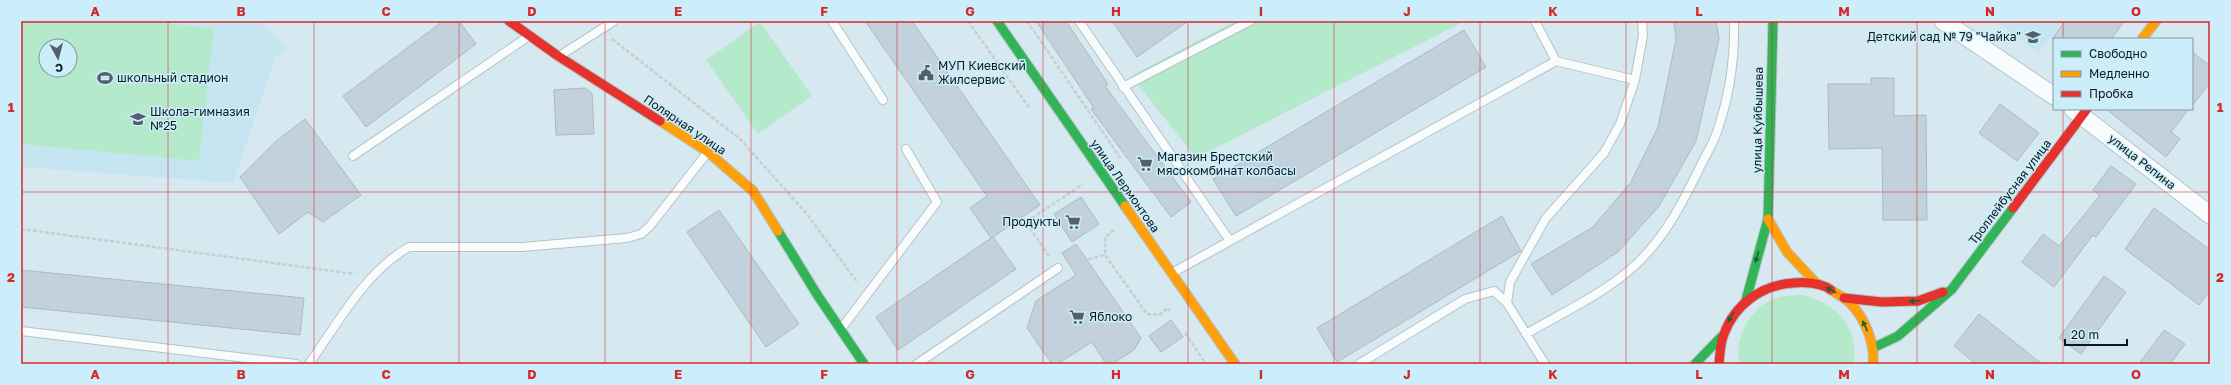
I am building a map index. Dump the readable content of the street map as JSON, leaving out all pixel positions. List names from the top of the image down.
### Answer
{
  "streets": {
    "main road": [
      "улица Куйбышева",
      "Полярная улица",
      "улица Лермонтова",
      "Троллейбусная улица"
    ],
    "street": ["улица Репина"]
  },
  "crossings": [
    ["улица Репина", "Троллейбусная улица"]
  ],
  "places": {
    "school or university": ["Детский сад № 79 \"Чайка\"", "Школа-гимназия №25"],
    "public building": ["МУП Киевский Жилсервис"],
    "sports": ["школьный стадион"],
    "supermarket": ["Магазин Брестский мясокомбинат колбасы", "Продукты", "Яблоко"]
  },
  "legend": ["Свободно", "Медленно", "Пробка"],
  "scale_bar": "20 m",
  "north": "bottom",
  "grid": {
    "columns": [
      "A",
      "B",
      "C",
      "D",
      "E",
      "F",
      "G",
      "H",
      "I",
      "J",
      "K",
      "L",
      "M",
      "N",
      "O"
    ],
    "rows": ["1", "2"]
  }
}
